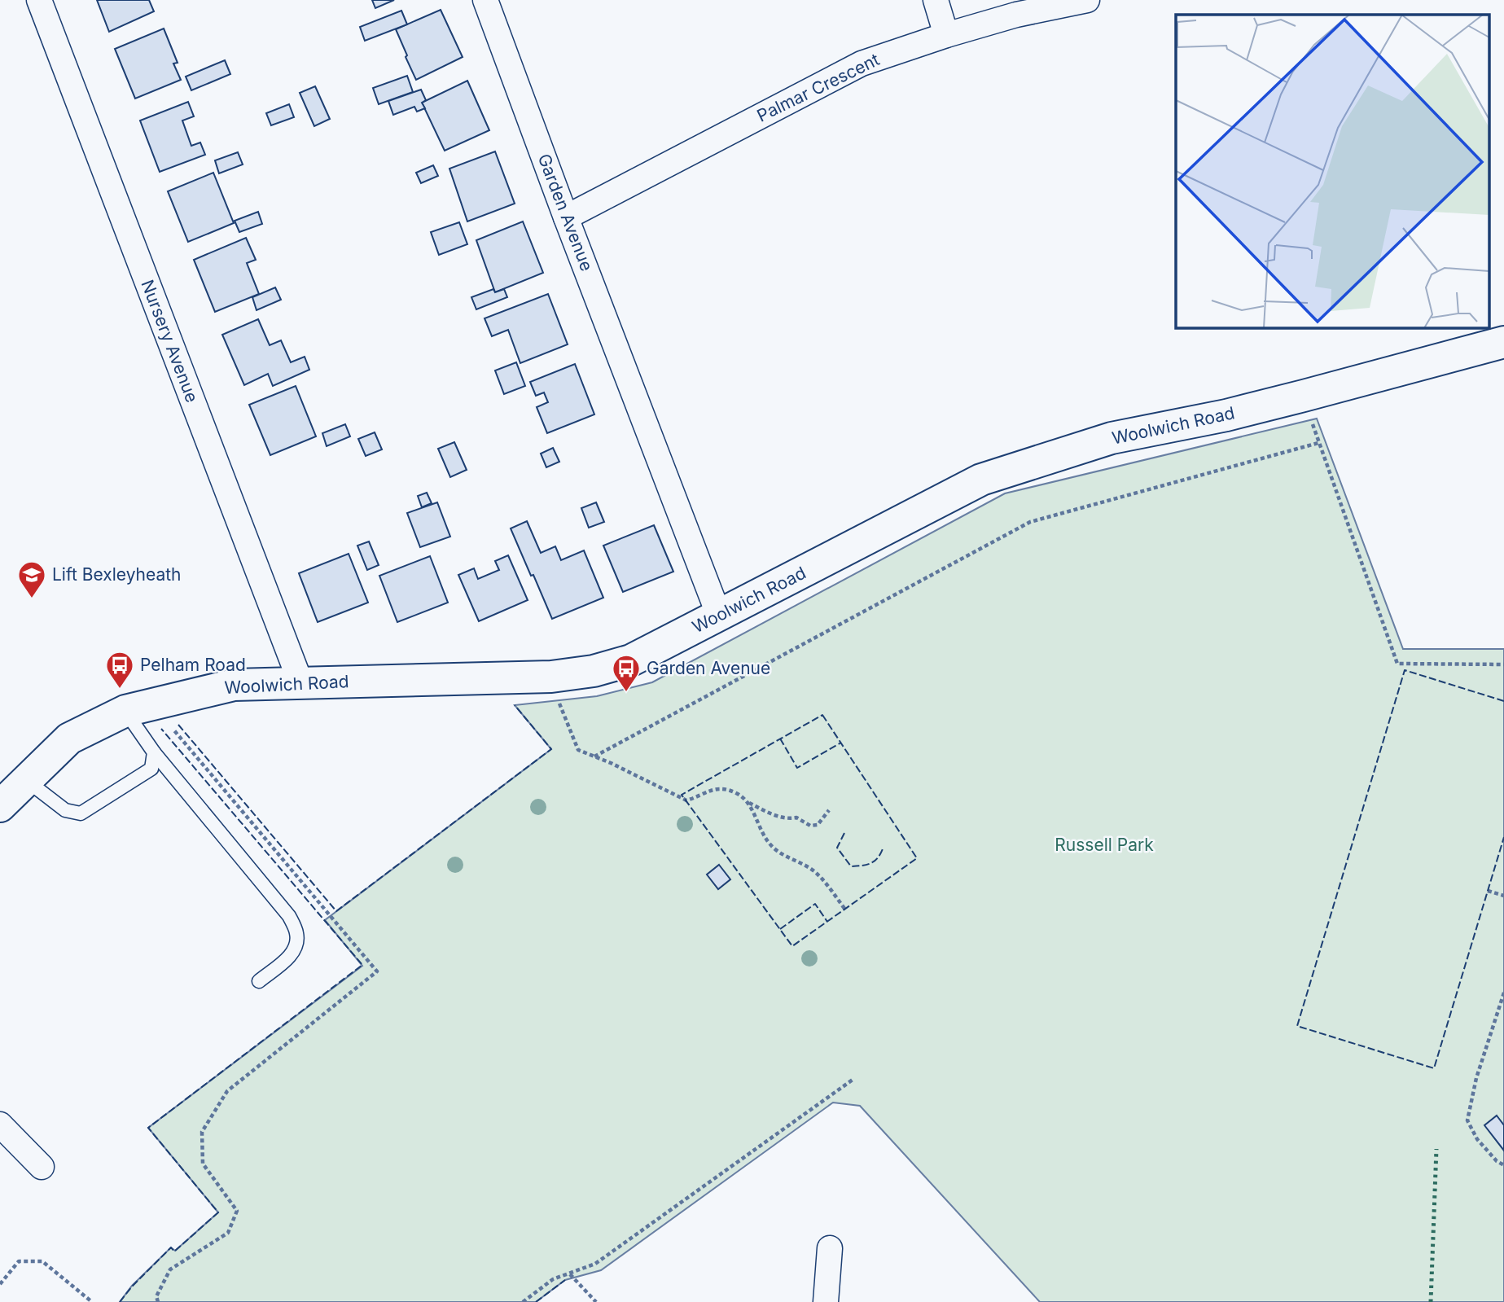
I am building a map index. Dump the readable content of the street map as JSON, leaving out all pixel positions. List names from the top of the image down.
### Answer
{
  "streets": {
    "street": [
      "Palmar Crescent",
      "Garden Avenue",
      "Nursery Avenue",
      "Woolwich Road"
    ]
  },
  "crossings": [
    ["Palmar Crescent", "Garden Avenue"],
    ["Garden Avenue", "Woolwich Road"],
    ["Nursery Avenue", "Woolwich Road"]
  ],
  "parks": ["Russell Park"],
  "places": {
    "school or university": ["Lift Bexleyheath"],
    "bus stop": ["Pelham Road", "Garden Avenue"]
  }
}
